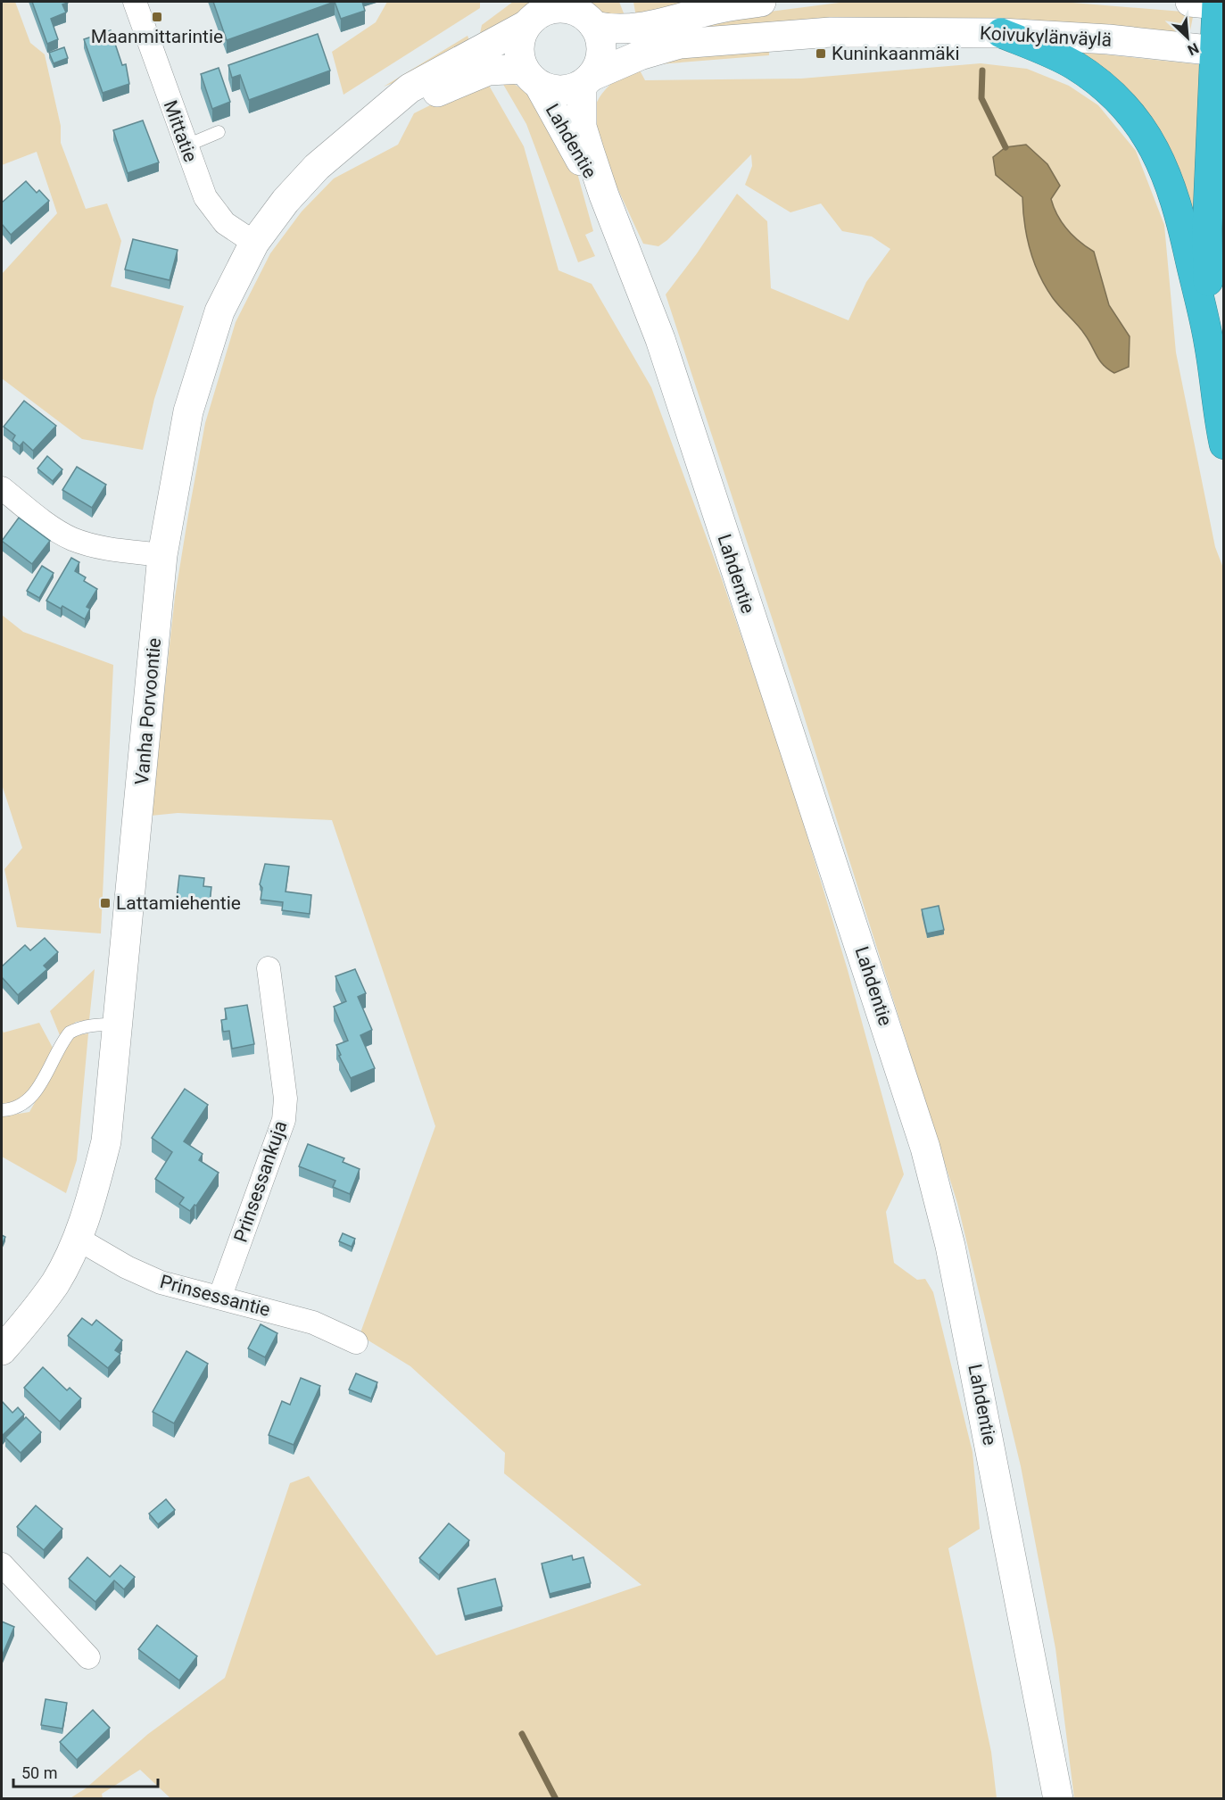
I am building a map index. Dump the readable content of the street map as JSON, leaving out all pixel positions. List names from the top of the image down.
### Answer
{
  "streets": {
    "main road": ["Koivukylänväylä", "Lahdentie", "Vanha Porvoontie"],
    "street": ["Mittatie", "Prinsessankuja", "Prinsessantie"]
  },
  "crossings": [
    ["Koivukylänväylä", "Lahdentie"],
    ["Koivukylänväylä", "Vanha Porvoontie"],
    ["Mittatie", "Vanha Porvoontie"],
    ["Lahdentie", "Vanha Porvoontie"],
    ["Vanha Porvoontie", "Prinsessantie"],
    ["Prinsessankuja", "Prinsessantie"]
  ],
  "places": {
    "transit": ["Maanmittarintie", "Kuninkaanmäki", "Lattamiehentie"]
  },
  "scale_bar": "50 m",
  "north": "bottom right"
}
